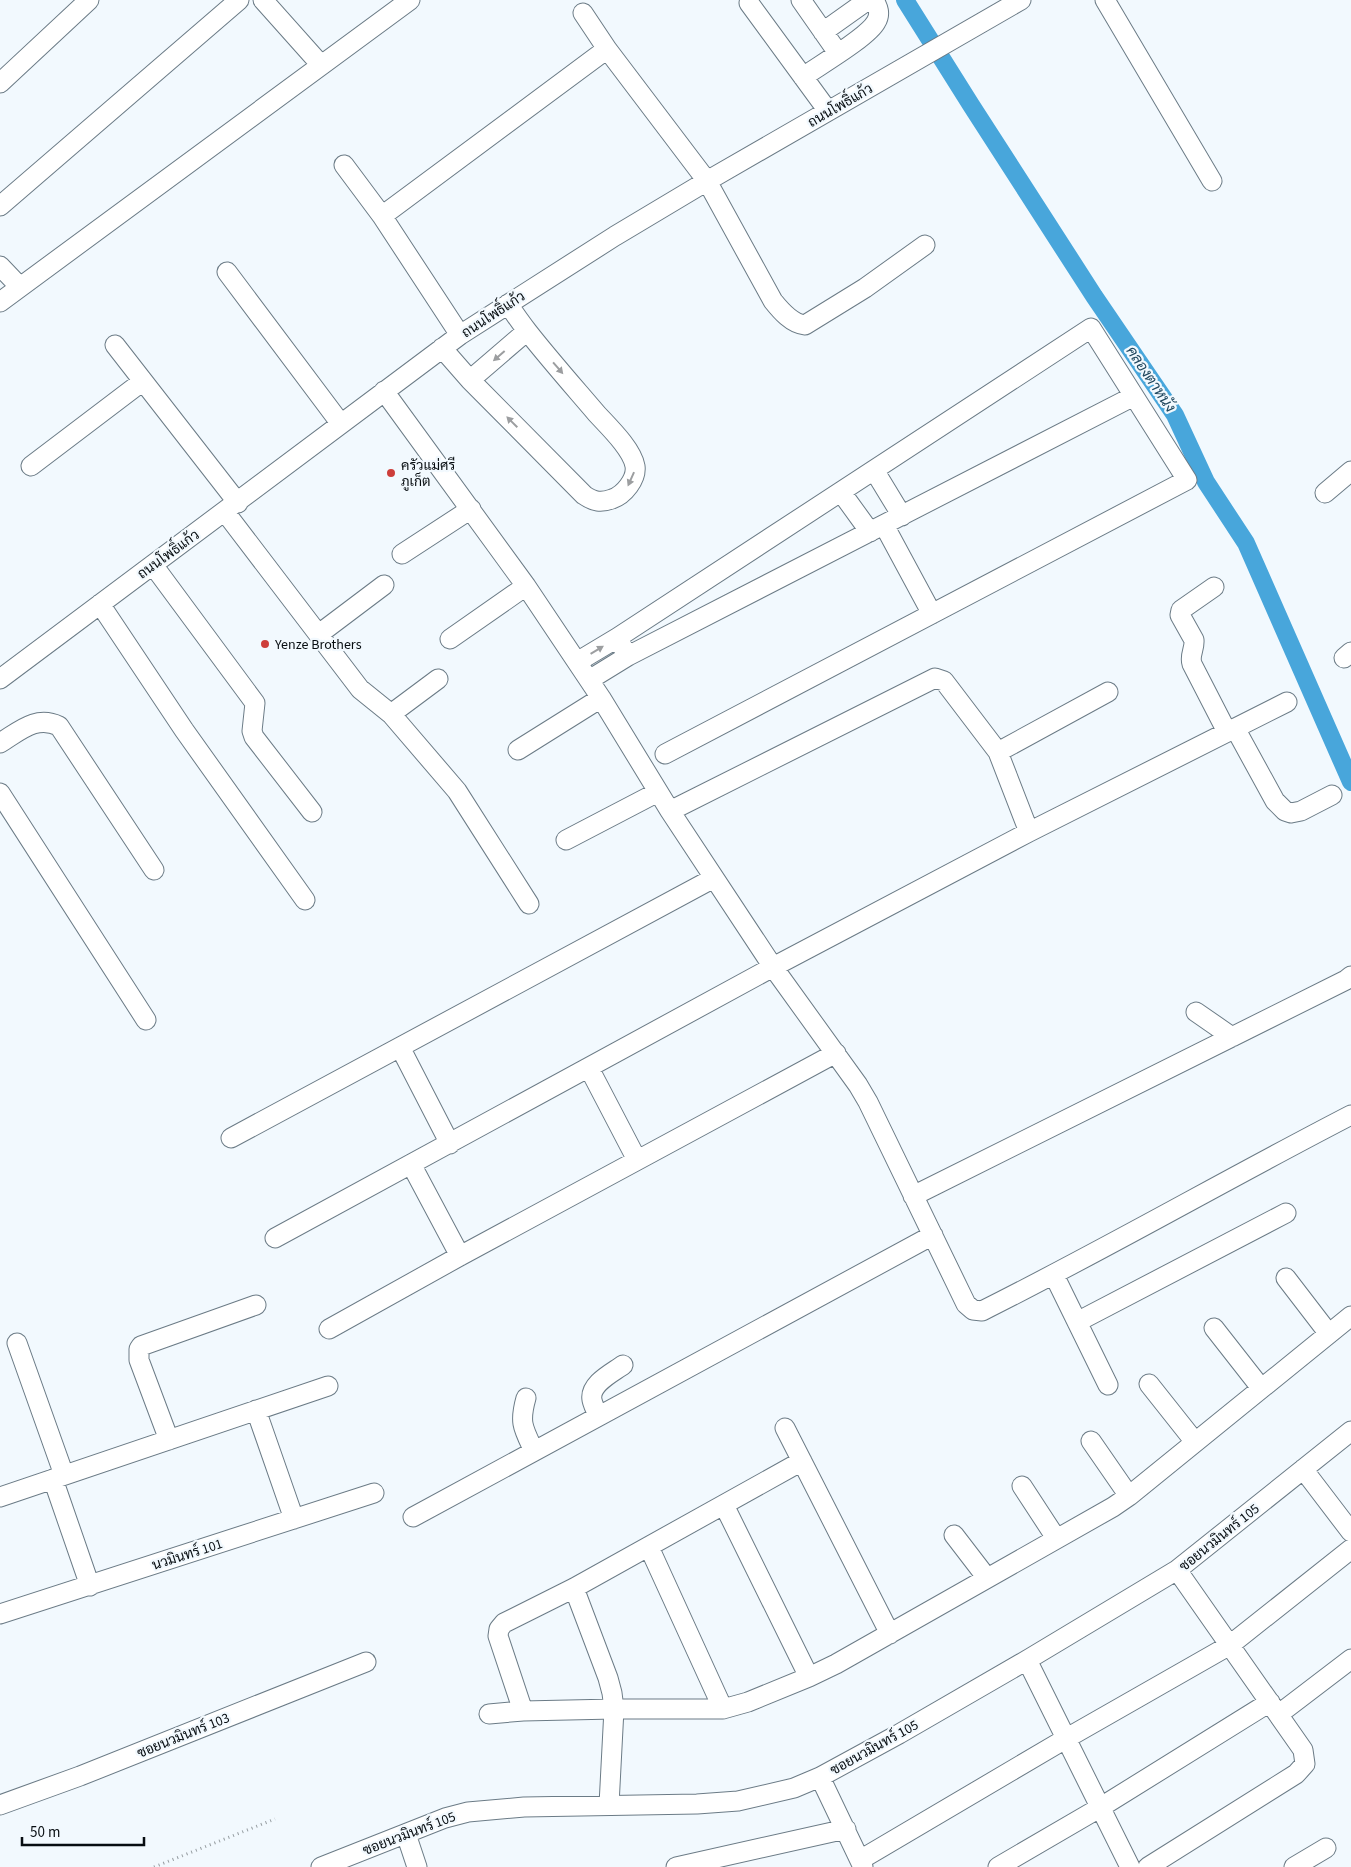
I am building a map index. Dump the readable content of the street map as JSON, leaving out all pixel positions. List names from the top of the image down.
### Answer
{
  "streets": {
    "street": [
      "ถนนโพธิ์แก้ว",
      "ซอยนวมินทร์ 105",
      "นวมินทร์ 101",
      "ซอยนวมินทร์ 103"
    ]
  },
  "water": ["คลองตาหนัง"],
  "places": ["ครัวแม่ศรี ภูเก็ต", "Yenze Brothers"],
  "scale_bar": "50 m"
}
